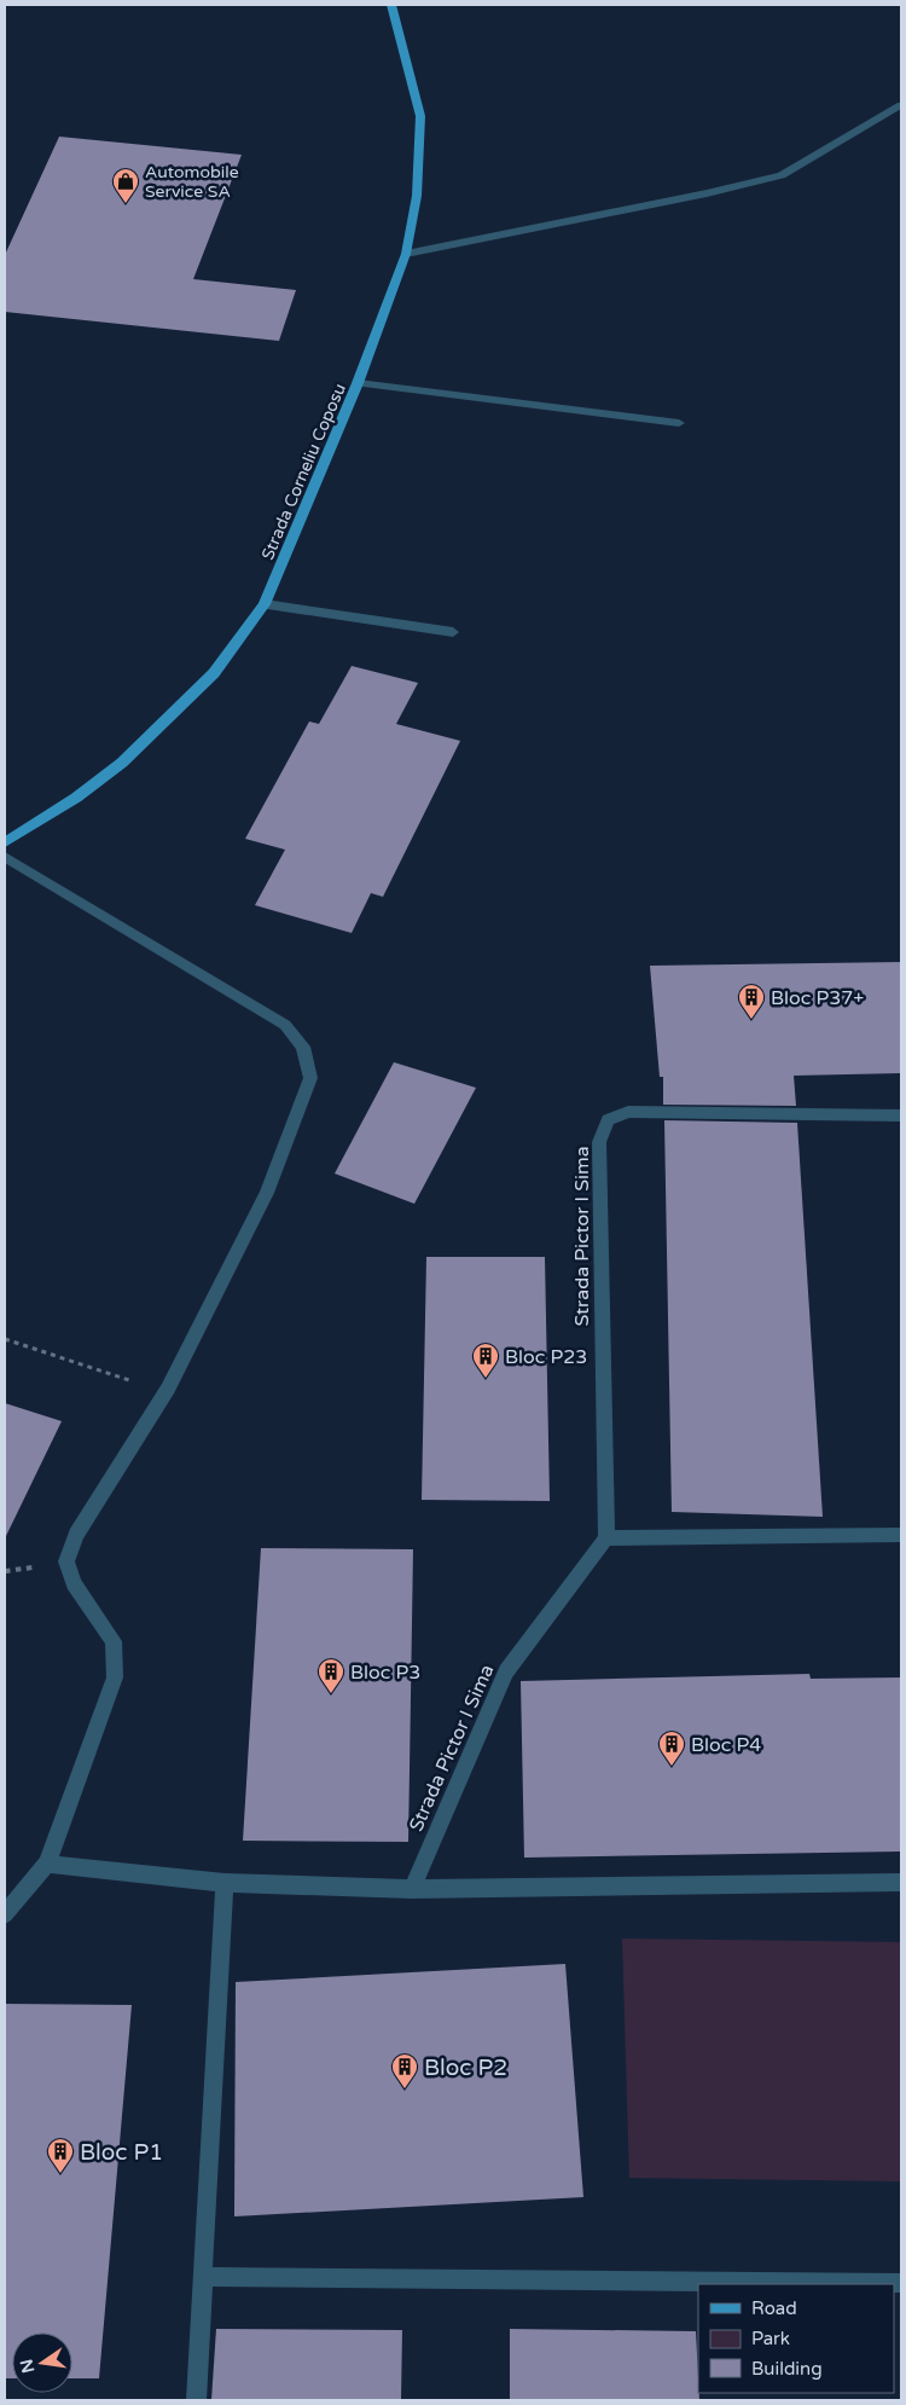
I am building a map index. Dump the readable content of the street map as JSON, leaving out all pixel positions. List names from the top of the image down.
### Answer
{
  "streets": {
    "main road": ["Strada Corneliu Coposu"],
    "street": ["Strada Pictor I Sima"]
  },
  "places": {
    "shop": ["Automobile Service SA"],
    "building": [
      "Bloc P37+",
      "Bloc P23",
      "Bloc P3",
      "Bloc P4",
      "Bloc P2",
      "Bloc P1"
    ]
  },
  "legend": ["Road", "Park", "Building"],
  "north": "left"
}
